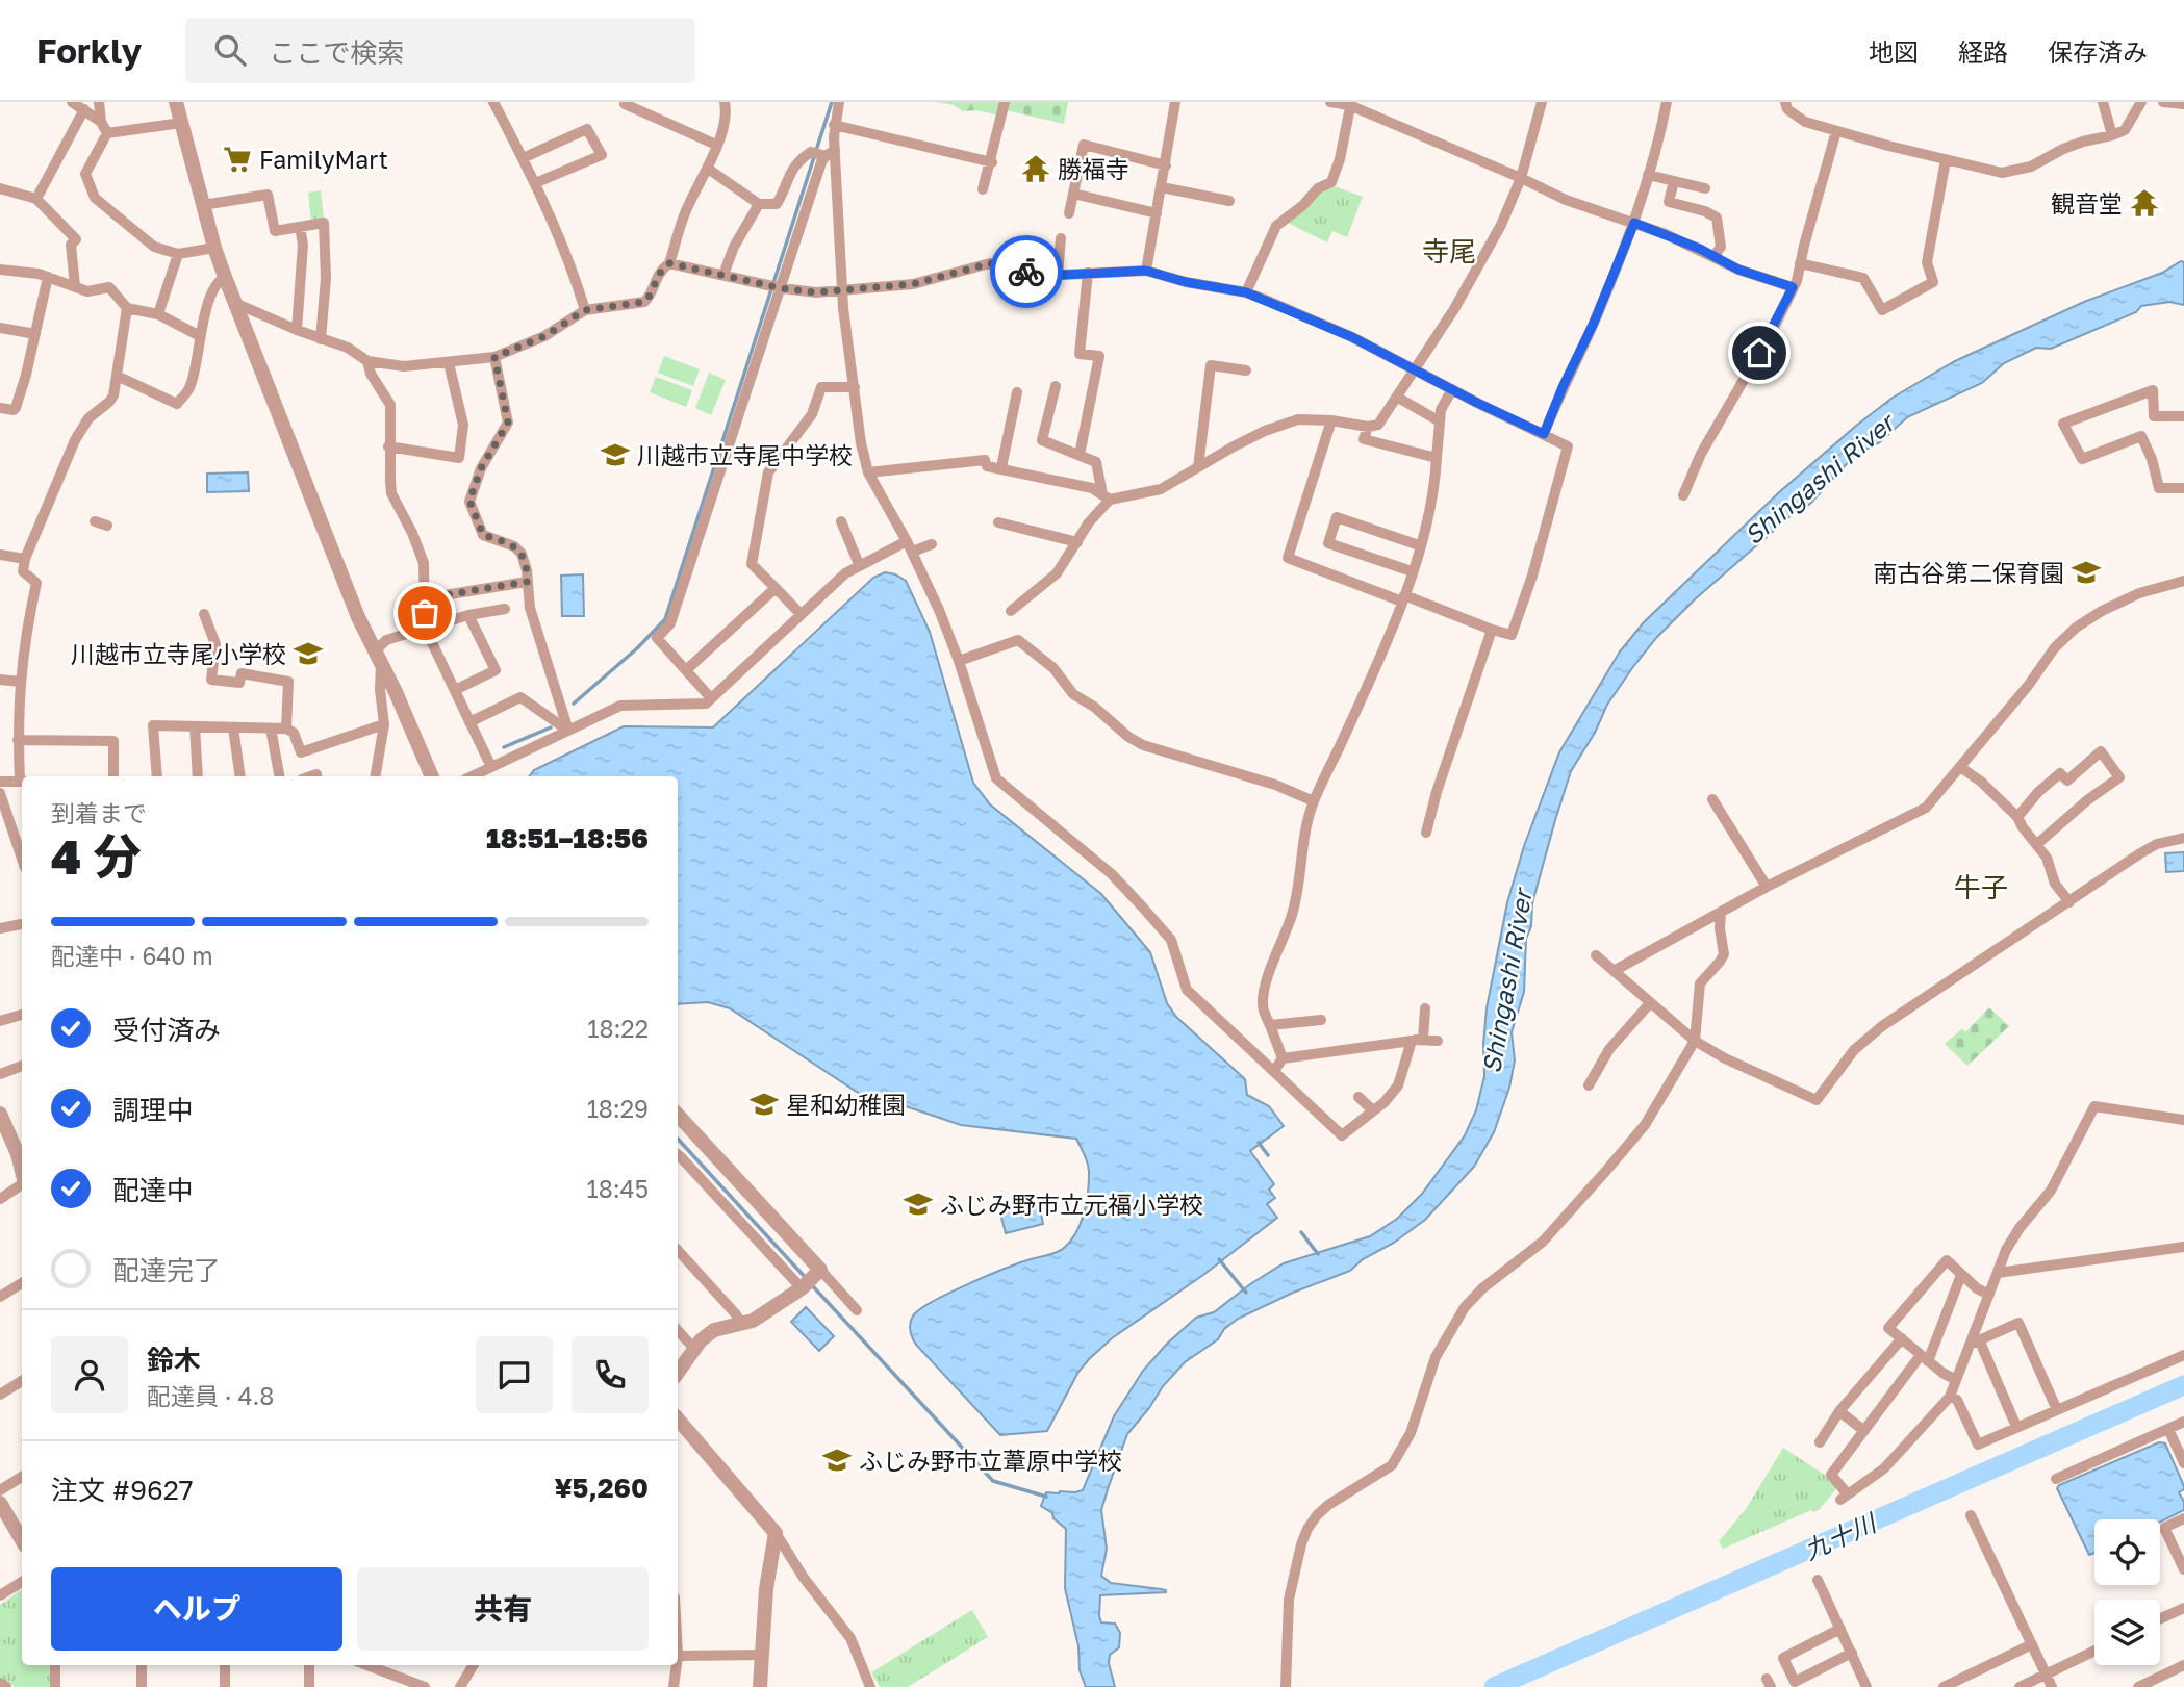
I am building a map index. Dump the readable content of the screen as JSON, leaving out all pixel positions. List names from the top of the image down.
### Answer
{
  "districts": ["寺尾", "牛子"],
  "water": ["Shingashi River", "九十川"],
  "places": {
    "supermarket": ["FamilyMart"],
    "temple": ["勝福寺", "観音堂"],
    "school or university": [
      "川越市立寺尾中学校",
      "南古谷第二保育園",
      "川越市立寺尾小学校",
      "星和幼稚園",
      "ふじみ野市立元福小学校",
      "ふじみ野市立葦原中学校"
    ]
  },
  "page": {
    "header": "Forkly",
    "search": "ここで検索",
    "nav": ["地図", "経路", "保存済み"],
    "heading": ["4 分", "到着まで", "18:51–18:56"],
    "panel": [
      "鈴木",
      "配達員 · 4.8",
      "注文 #9627",
      "¥5,260"
    ],
    "bar": "配達中 · 640 m",
    "list": [
      ["受付済み", "18:22"],
      ["調理中", "18:29"],
      ["配達中", "18:45"],
      "配達完了"
    ],
    "buttons": ["ヘルプ", "共有"]
  }
}
